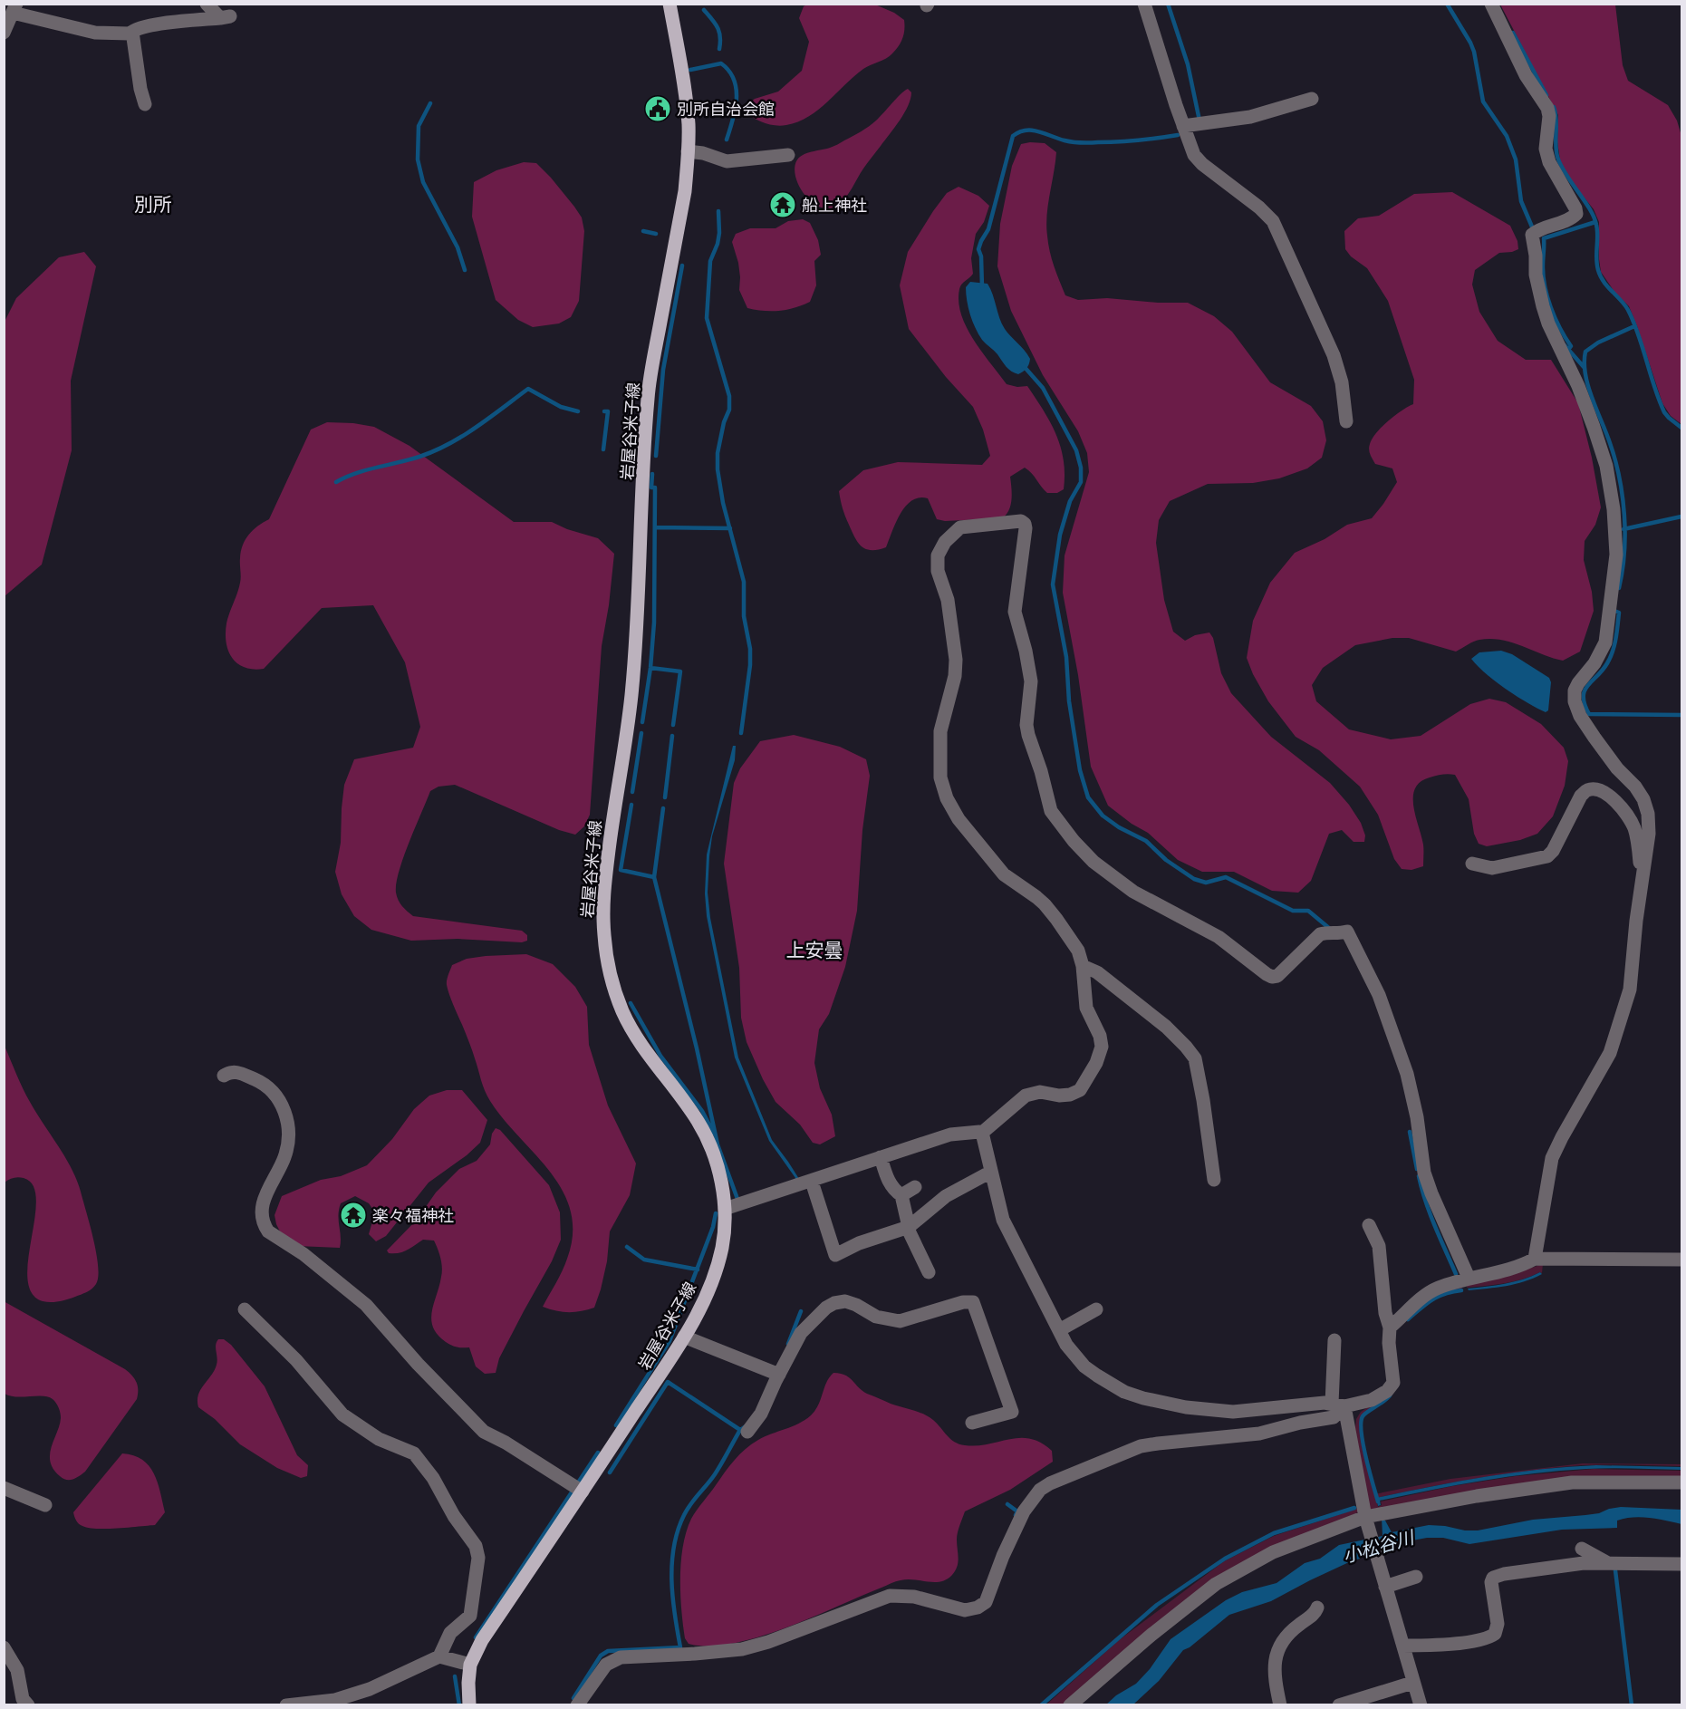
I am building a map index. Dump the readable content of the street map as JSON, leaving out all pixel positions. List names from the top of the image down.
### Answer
{
  "streets": {
    "main road": ["岩屋谷米子線"]
  },
  "districts": ["別所", "上安曇"],
  "water": ["小松谷川"],
  "places": {
    "public building": ["別所自治会館"],
    "temple": ["船上神社", "楽々福神社"]
  }
}
